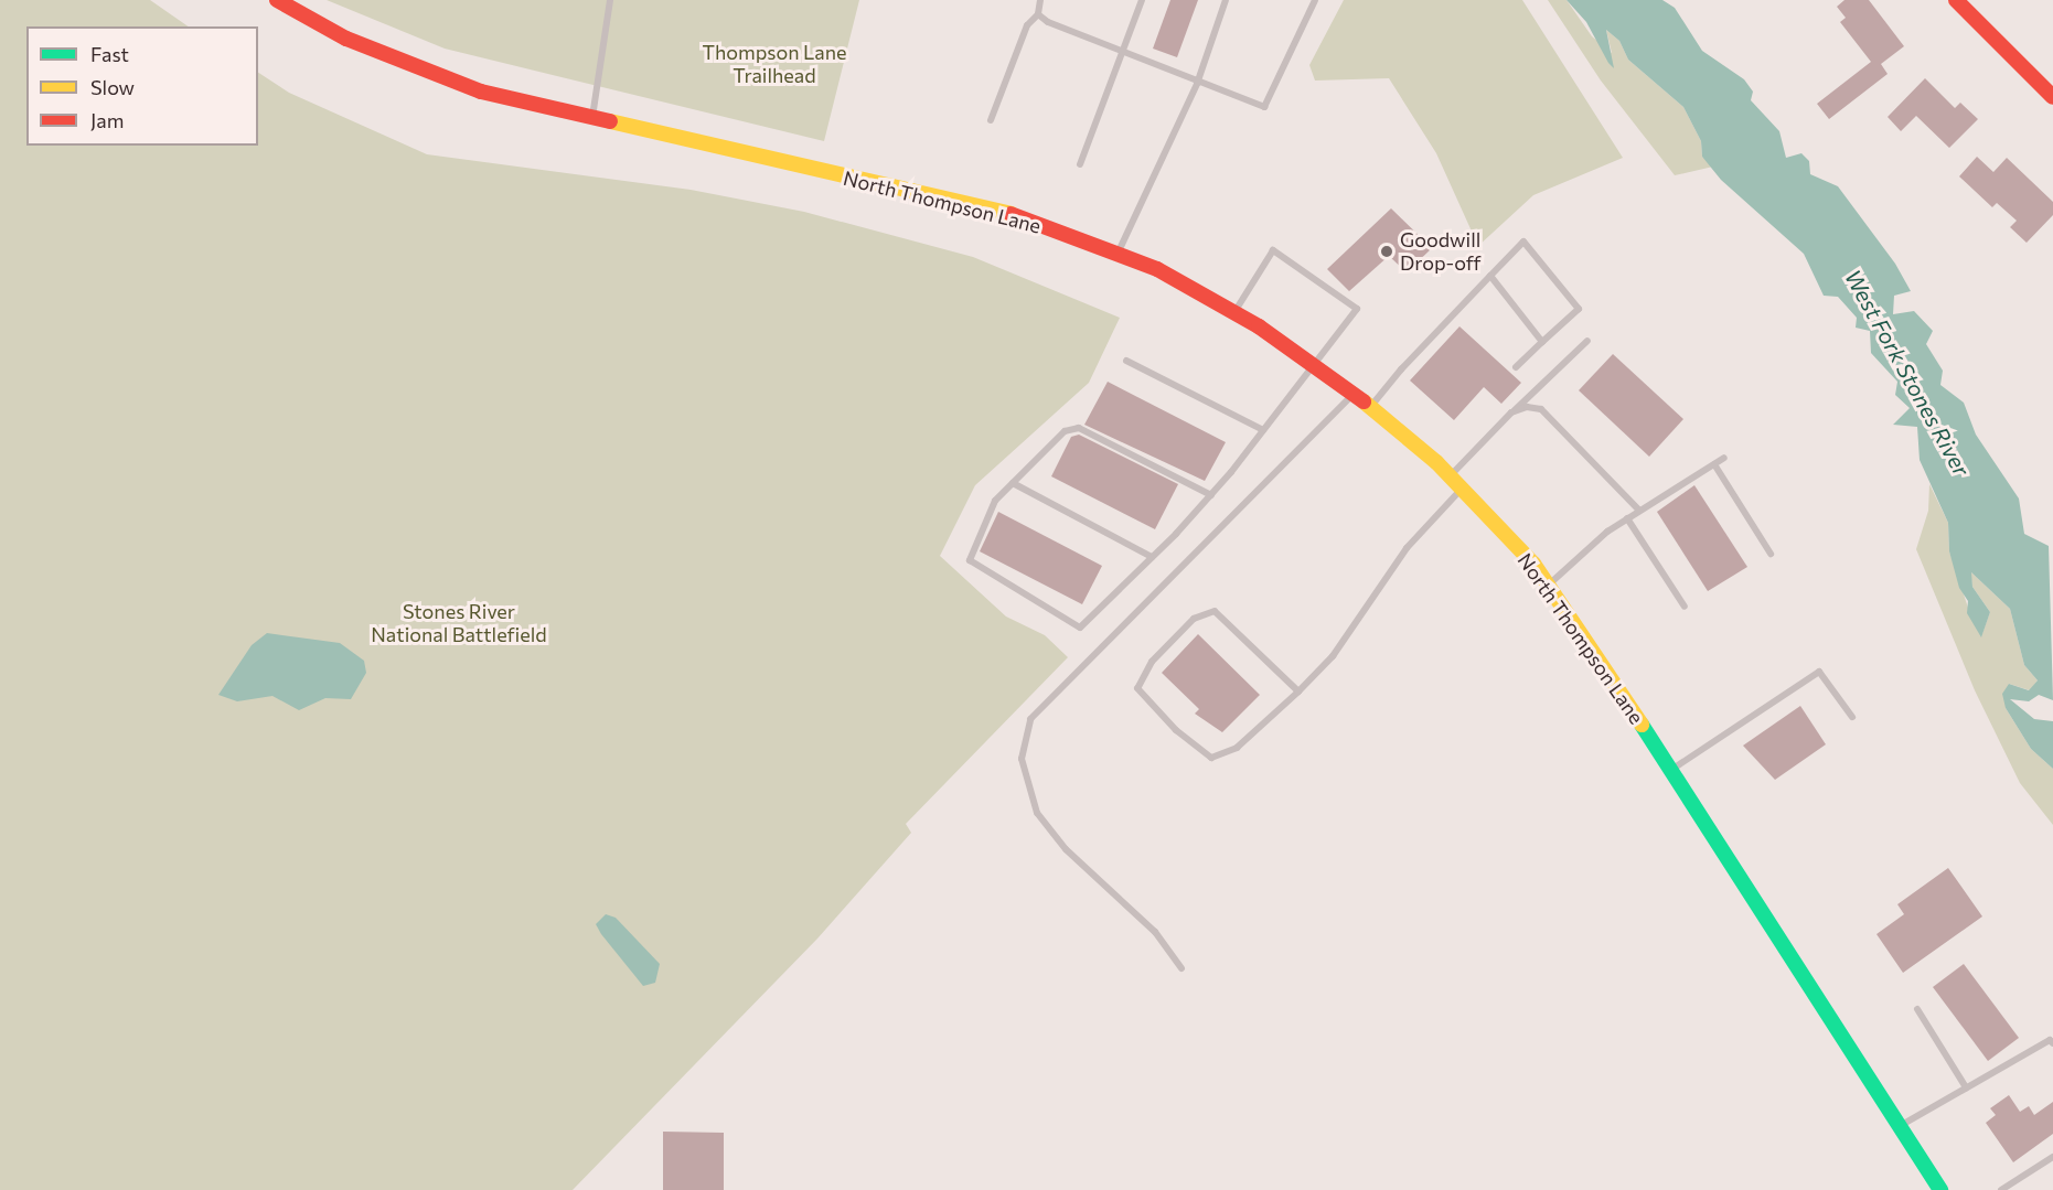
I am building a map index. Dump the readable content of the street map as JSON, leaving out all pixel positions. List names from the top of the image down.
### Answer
{
  "streets": {
    "main road": ["North Thompson Lane"]
  },
  "water": ["West Fork Stones River"],
  "parks": ["Thompson Lane Trailhead", "Stones River National Battlefield"],
  "places": ["Goodwill Drop-off"],
  "legend": ["Fast", "Slow", "Jam"]
}
